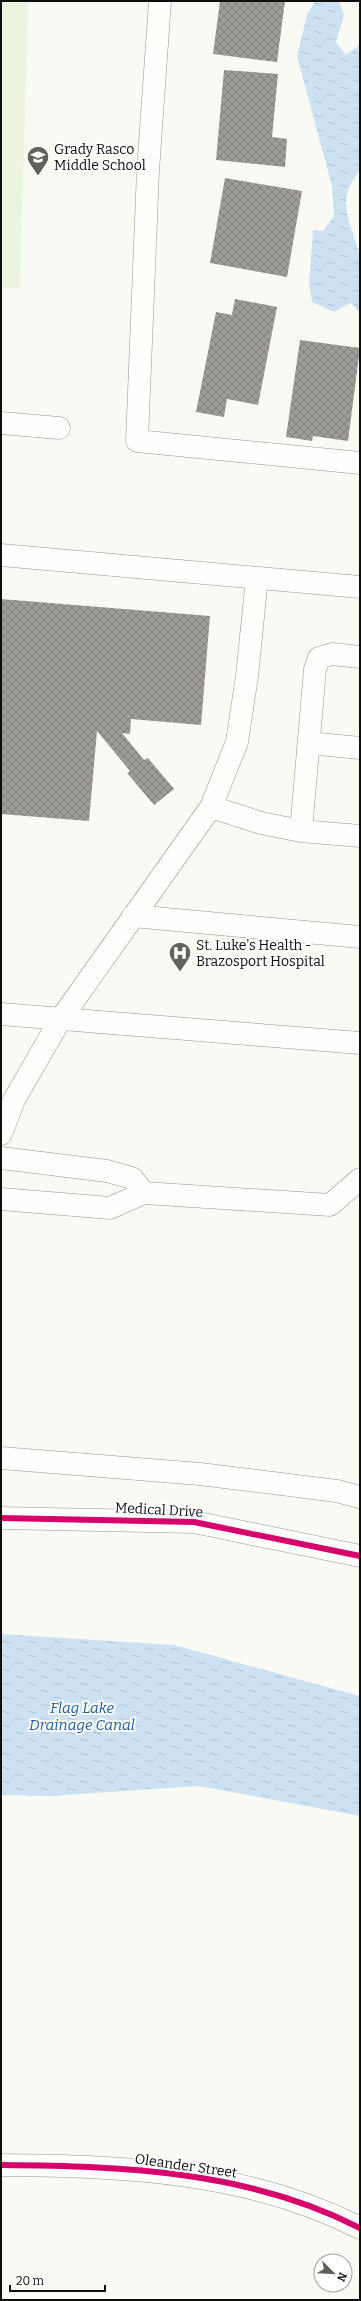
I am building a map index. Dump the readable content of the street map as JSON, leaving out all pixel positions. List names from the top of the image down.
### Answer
{
  "streets": {
    "street": ["Medical Drive", "Oleander Street"]
  },
  "water": ["Flag Lake Drainage Canal"],
  "places": {
    "school or university": ["Grady Rasco Middle School"],
    "hospital": ["St. Luke's Health - Brazosport Hospital"]
  },
  "scale_bar": "20 m",
  "north": "bottom right"
}
